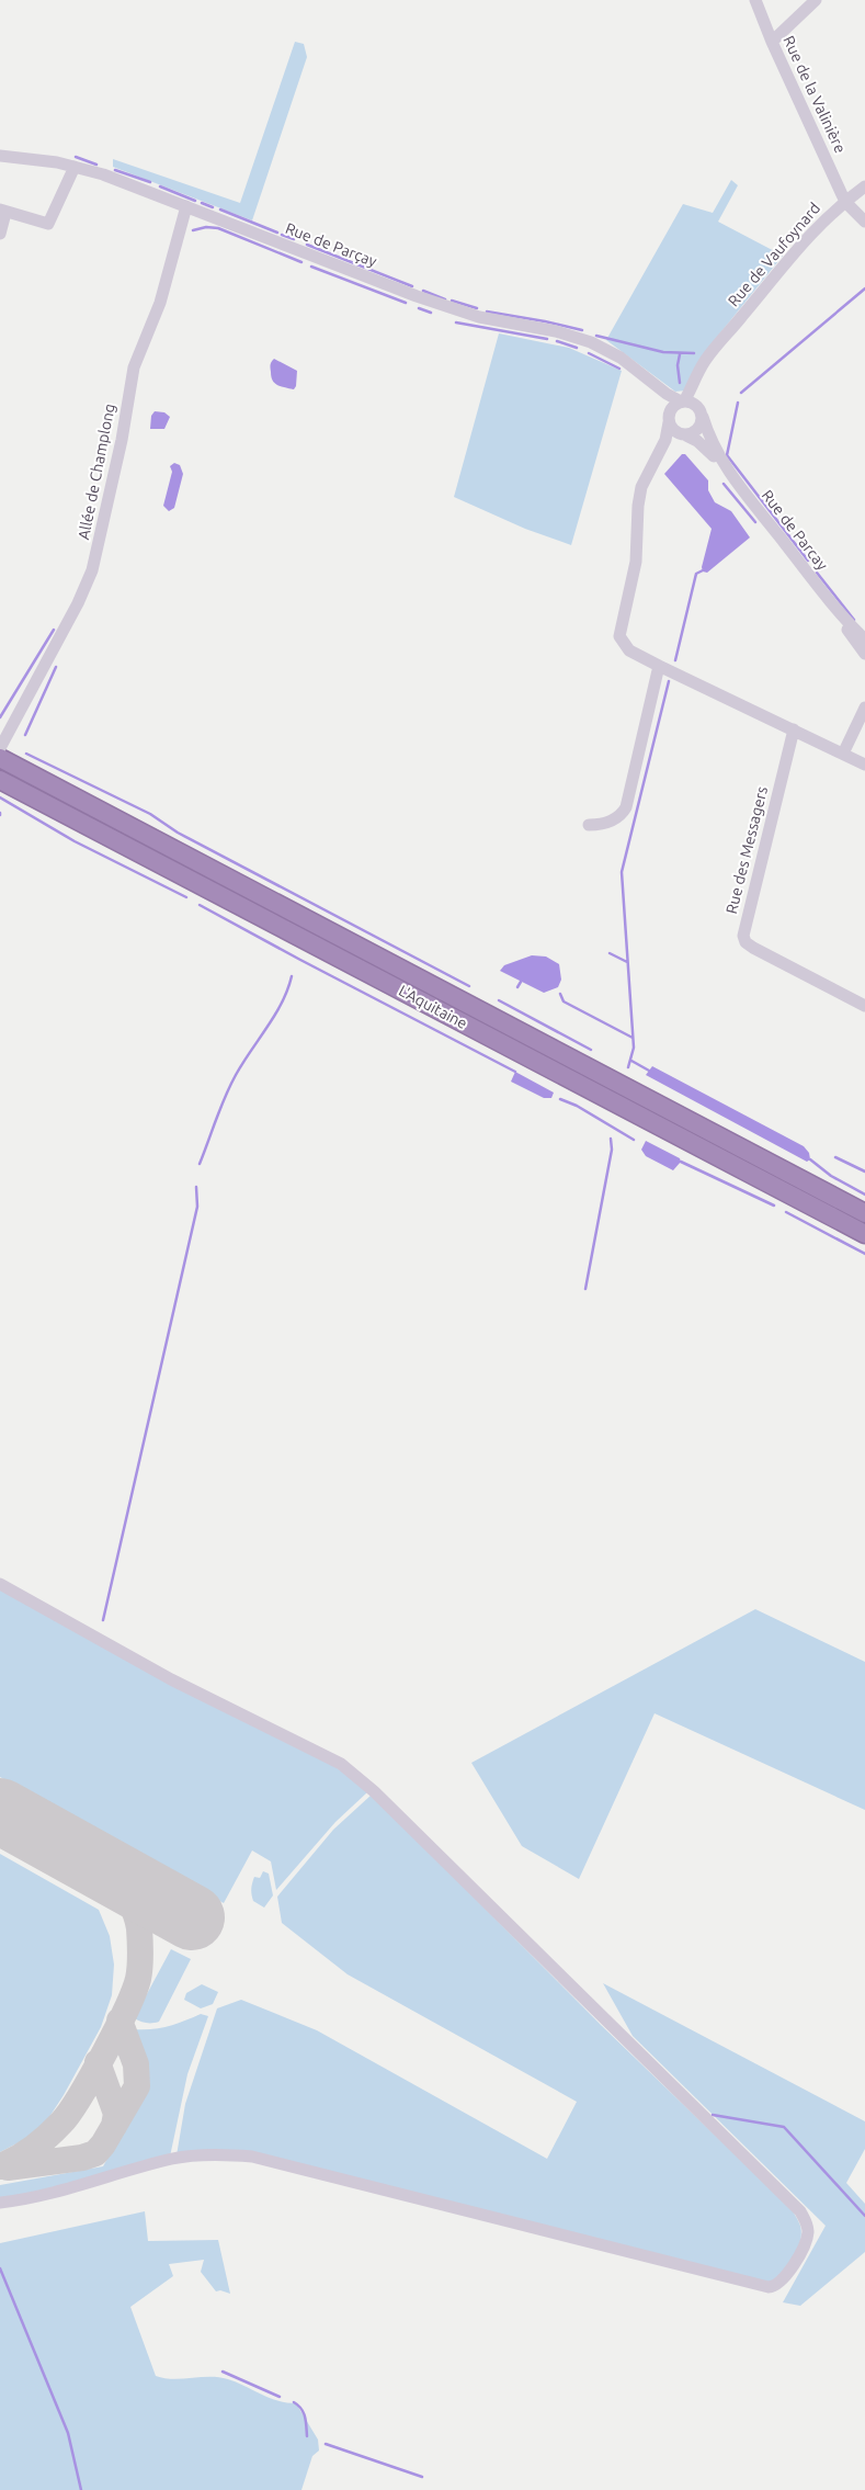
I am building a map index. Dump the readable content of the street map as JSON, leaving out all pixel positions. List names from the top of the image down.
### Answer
{
  "streets": {
    "highway": ["L'Aquitaine"],
    "street": [
      "Rue de la Valinière",
      "Rue de Parçay",
      "Rue de Vaufoynard",
      "Allée de Champlong",
      "Rue de Parcay",
      "Rue des Messagers"
    ]
  },
  "crossings": [
    ["Rue de la Valinière", "Rue de Vaufoynard"],
    ["Rue de Parçay", "Rue de Vaufoynard"],
    ["Rue de Parçay", "Allée de Champlong"],
    ["Rue de Parçay", "Rue de Parcay"],
    ["Rue de Vaufoynard", "Rue de Parcay"]
  ]
}
